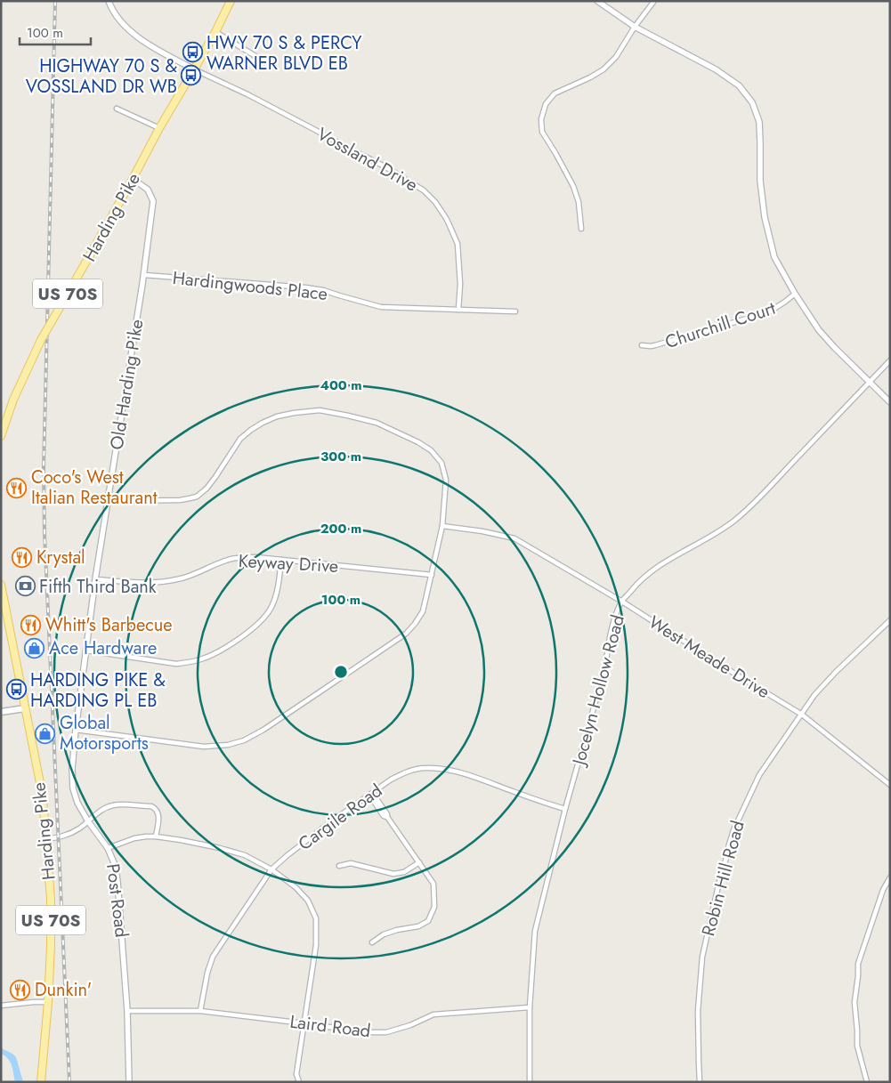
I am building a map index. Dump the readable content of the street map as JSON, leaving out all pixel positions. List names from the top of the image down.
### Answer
{
  "streets": {
    "main road": ["Harding Pike", "US 70S"],
    "street": [
      "Vossland Drive",
      "Hardingwoods Place",
      "Churchill Court",
      "Old Harding Pike",
      "Keyway Drive",
      "West Meade Drive",
      "Jocelyn Hollow Road",
      "Cargile Road",
      "Robin Hill Road",
      "Post Road",
      "Laird Road"
    ]
  },
  "crossings": [
    ["Vossland Drive", "Harding Pike"],
    ["Vossland Drive", "Hardingwoods Place"],
    ["Harding Pike", "Old Harding Pike"],
    ["Hardingwoods Place", "Old Harding Pike"],
    ["Old Harding Pike", "Keyway Drive"],
    ["Old Harding Pike", "Post Road"],
    ["West Meade Drive", "Jocelyn Hollow Road"],
    ["West Meade Drive", "Robin Hill Road"],
    ["Jocelyn Hollow Road", "Cargile Road"],
    ["Jocelyn Hollow Road", "Laird Road"],
    ["Cargile Road", "Laird Road"],
    ["Post Road", "Laird Road"]
  ],
  "places": {
    "bus stop": ["HWY 70 S & PERCY WARNER BLVD EB", "HIGHWAY 70 S & VOSSLAND DR WB", "HARDING PIKE & HARDING PL EB"],
    "restaurant": [
      "Coco's West Italian Restaurant",
      "Krystal",
      "Whitt's Barbecue",
      "Dunkin'"
    ],
    "bank": ["Fifth Third Bank"],
    "shop": ["Ace Hardware", "Global Motorsports"]
  },
  "scale_bar": "100 m",
  "rings": [
    "400 m",
    "300 m",
    "200 m",
    "100 m"
  ]
}
